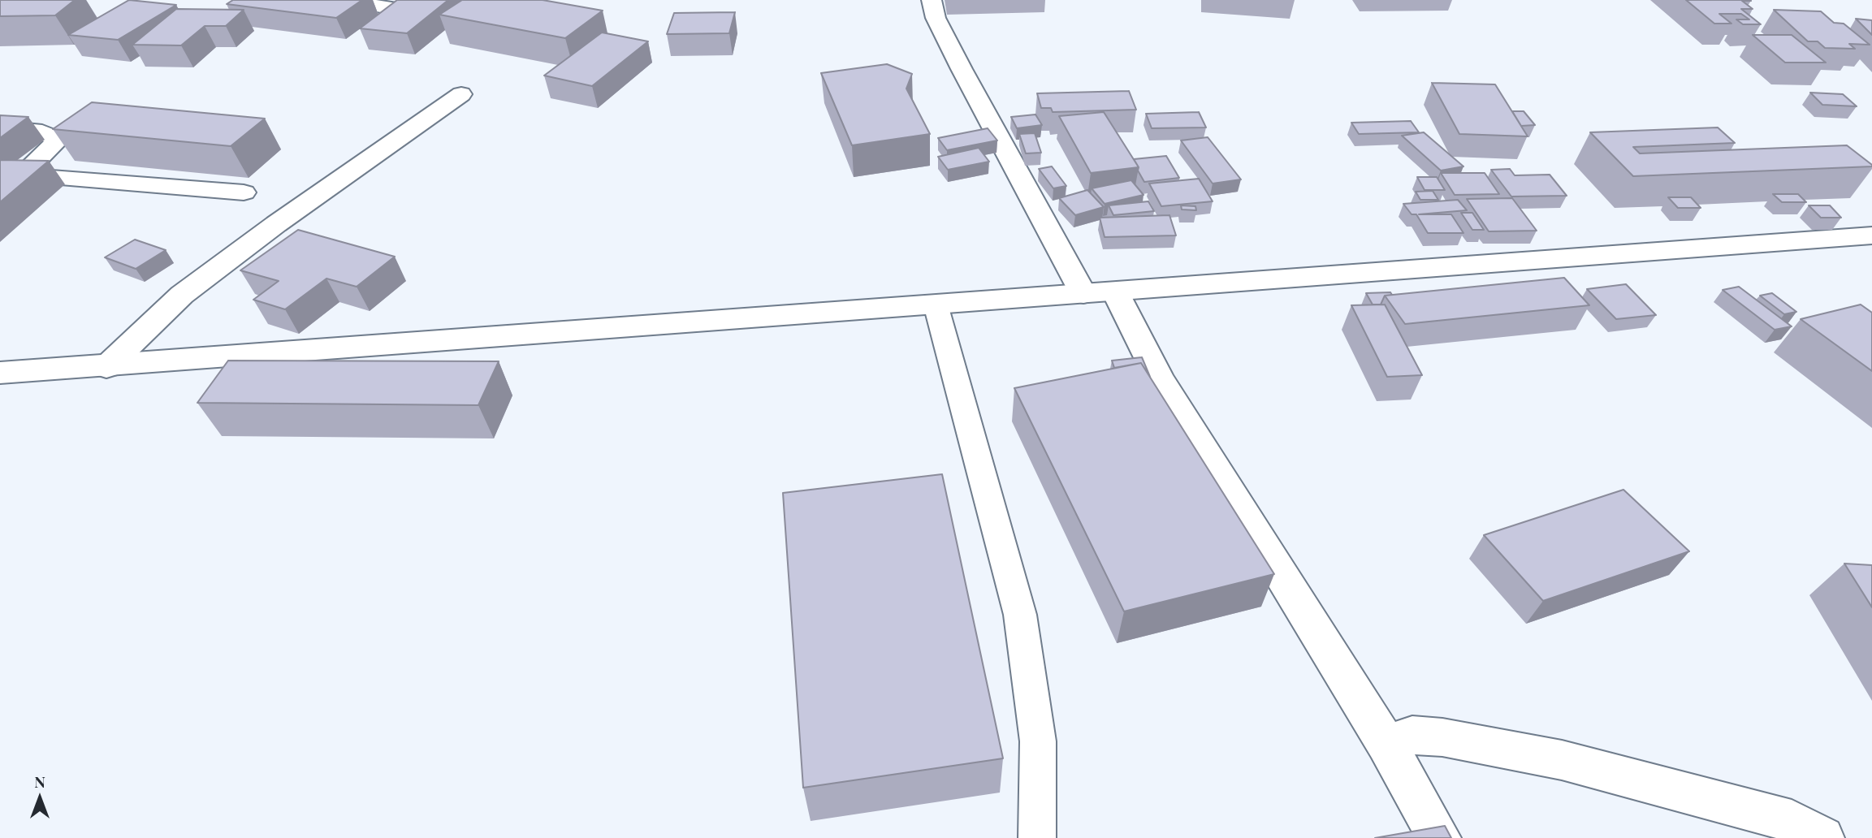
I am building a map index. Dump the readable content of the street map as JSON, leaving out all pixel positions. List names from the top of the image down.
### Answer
{
  "north": "top"
}
